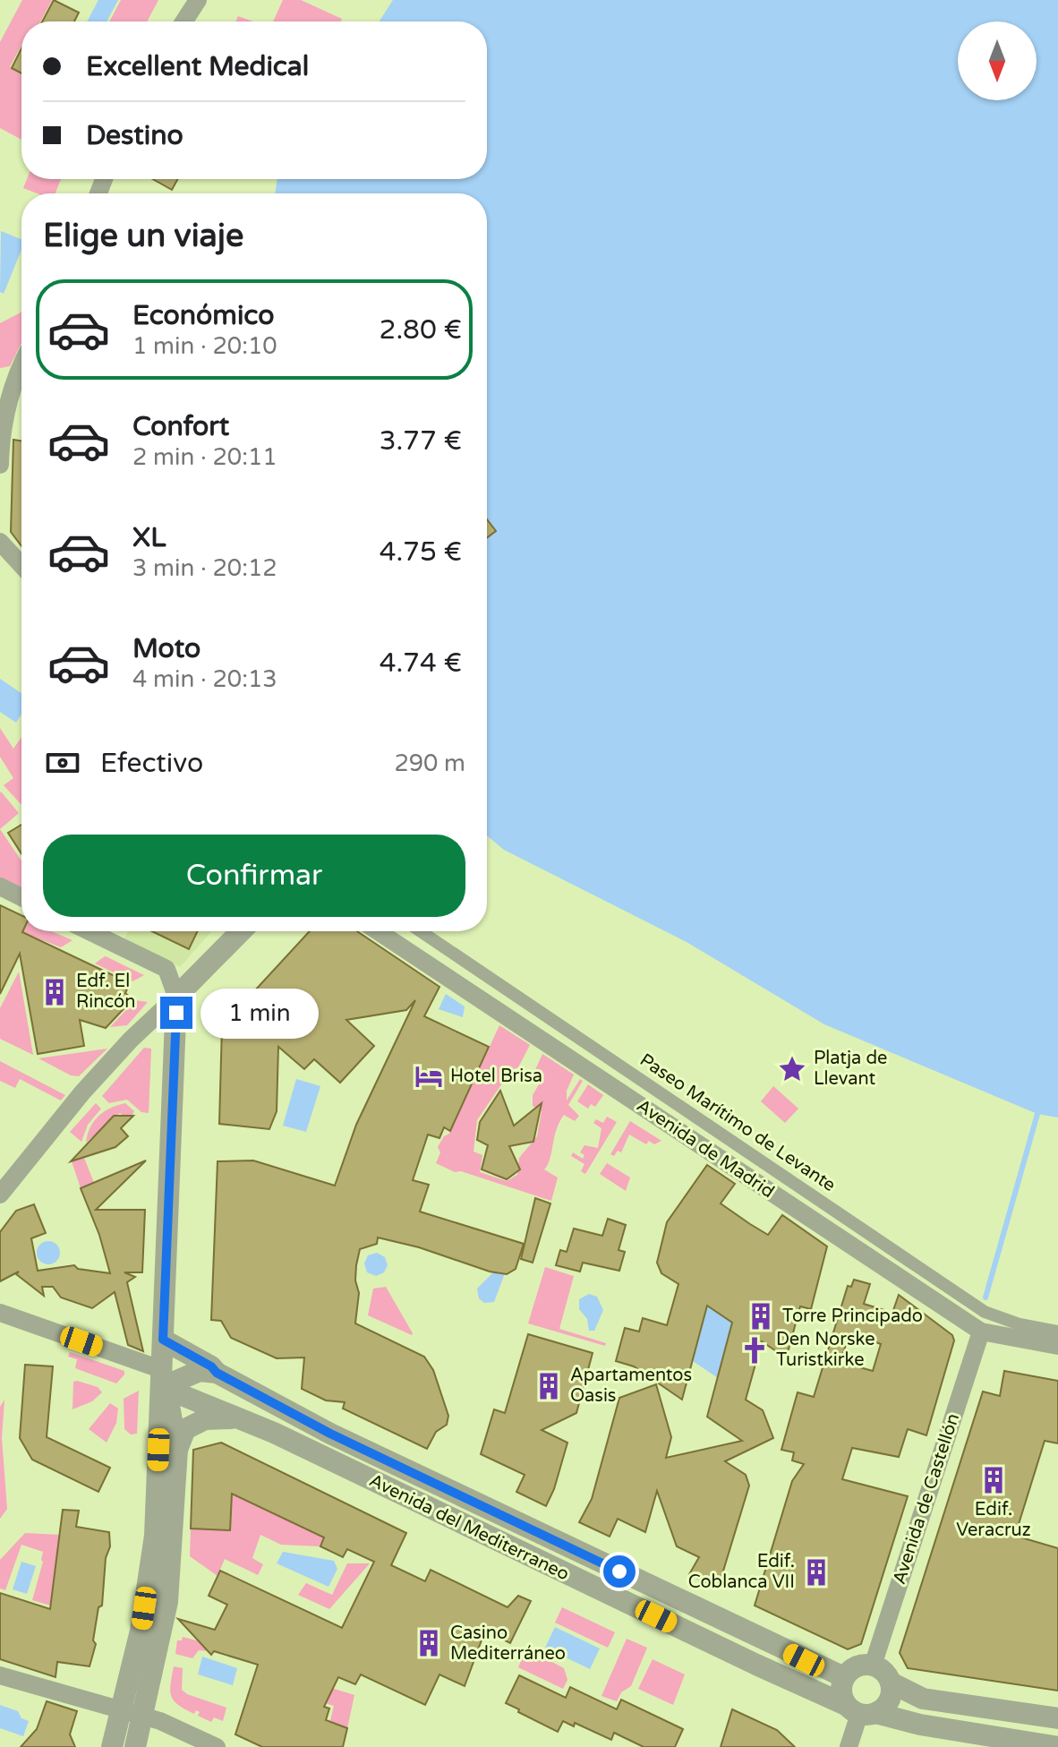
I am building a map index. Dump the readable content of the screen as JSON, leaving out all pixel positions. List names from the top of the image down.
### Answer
{
  "streets": {
    "street": [
      "Paseo Marítimo de Levante",
      "Avenida de Madrid",
      "Avenida de Castellón",
      "Avenida del Mediterraneo"
    ]
  },
  "crossings": [
    ["Avenida de Madrid", "Avenida de Castellón"],
    ["Avenida de Castellón", "Avenida del Mediterraneo"]
  ],
  "places": {
    "building": [
      "Edf. El Rincón",
      "Torre Principado",
      "Apartamentos Oasis",
      "Edif. Veracruz",
      "Edif. Coblanca VII",
      "Casino Mediterráneo"
    ],
    "place": ["Platja de Llevant"],
    "hotel": ["Hotel Brisa"],
    "church": ["Den Norske Turistkirke"]
  },
  "north": "bottom",
  "page": {
    "banner": ["Excellent Medical", "Destino"],
    "heading": "Elige un viaje",
    "list": [
      {
        "name": "Económico",
        "note": "1 min · 20:10",
        "value": "2.80 €"
      },
      {
        "name": "Confort",
        "note": "2 min · 20:11",
        "value": "3.77 €"
      },
      {
        "name": "XL",
        "note": "3 min · 20:12",
        "value": "4.75 €"
      },
      {
        "name": "Moto",
        "note": "4 min · 20:13",
        "value": "4.74 €"
      }
    ],
    "pay": ["Efectivo", "290 m"],
    "buttons": "Confirmar",
    "bubble": "1 min"
  }
}
